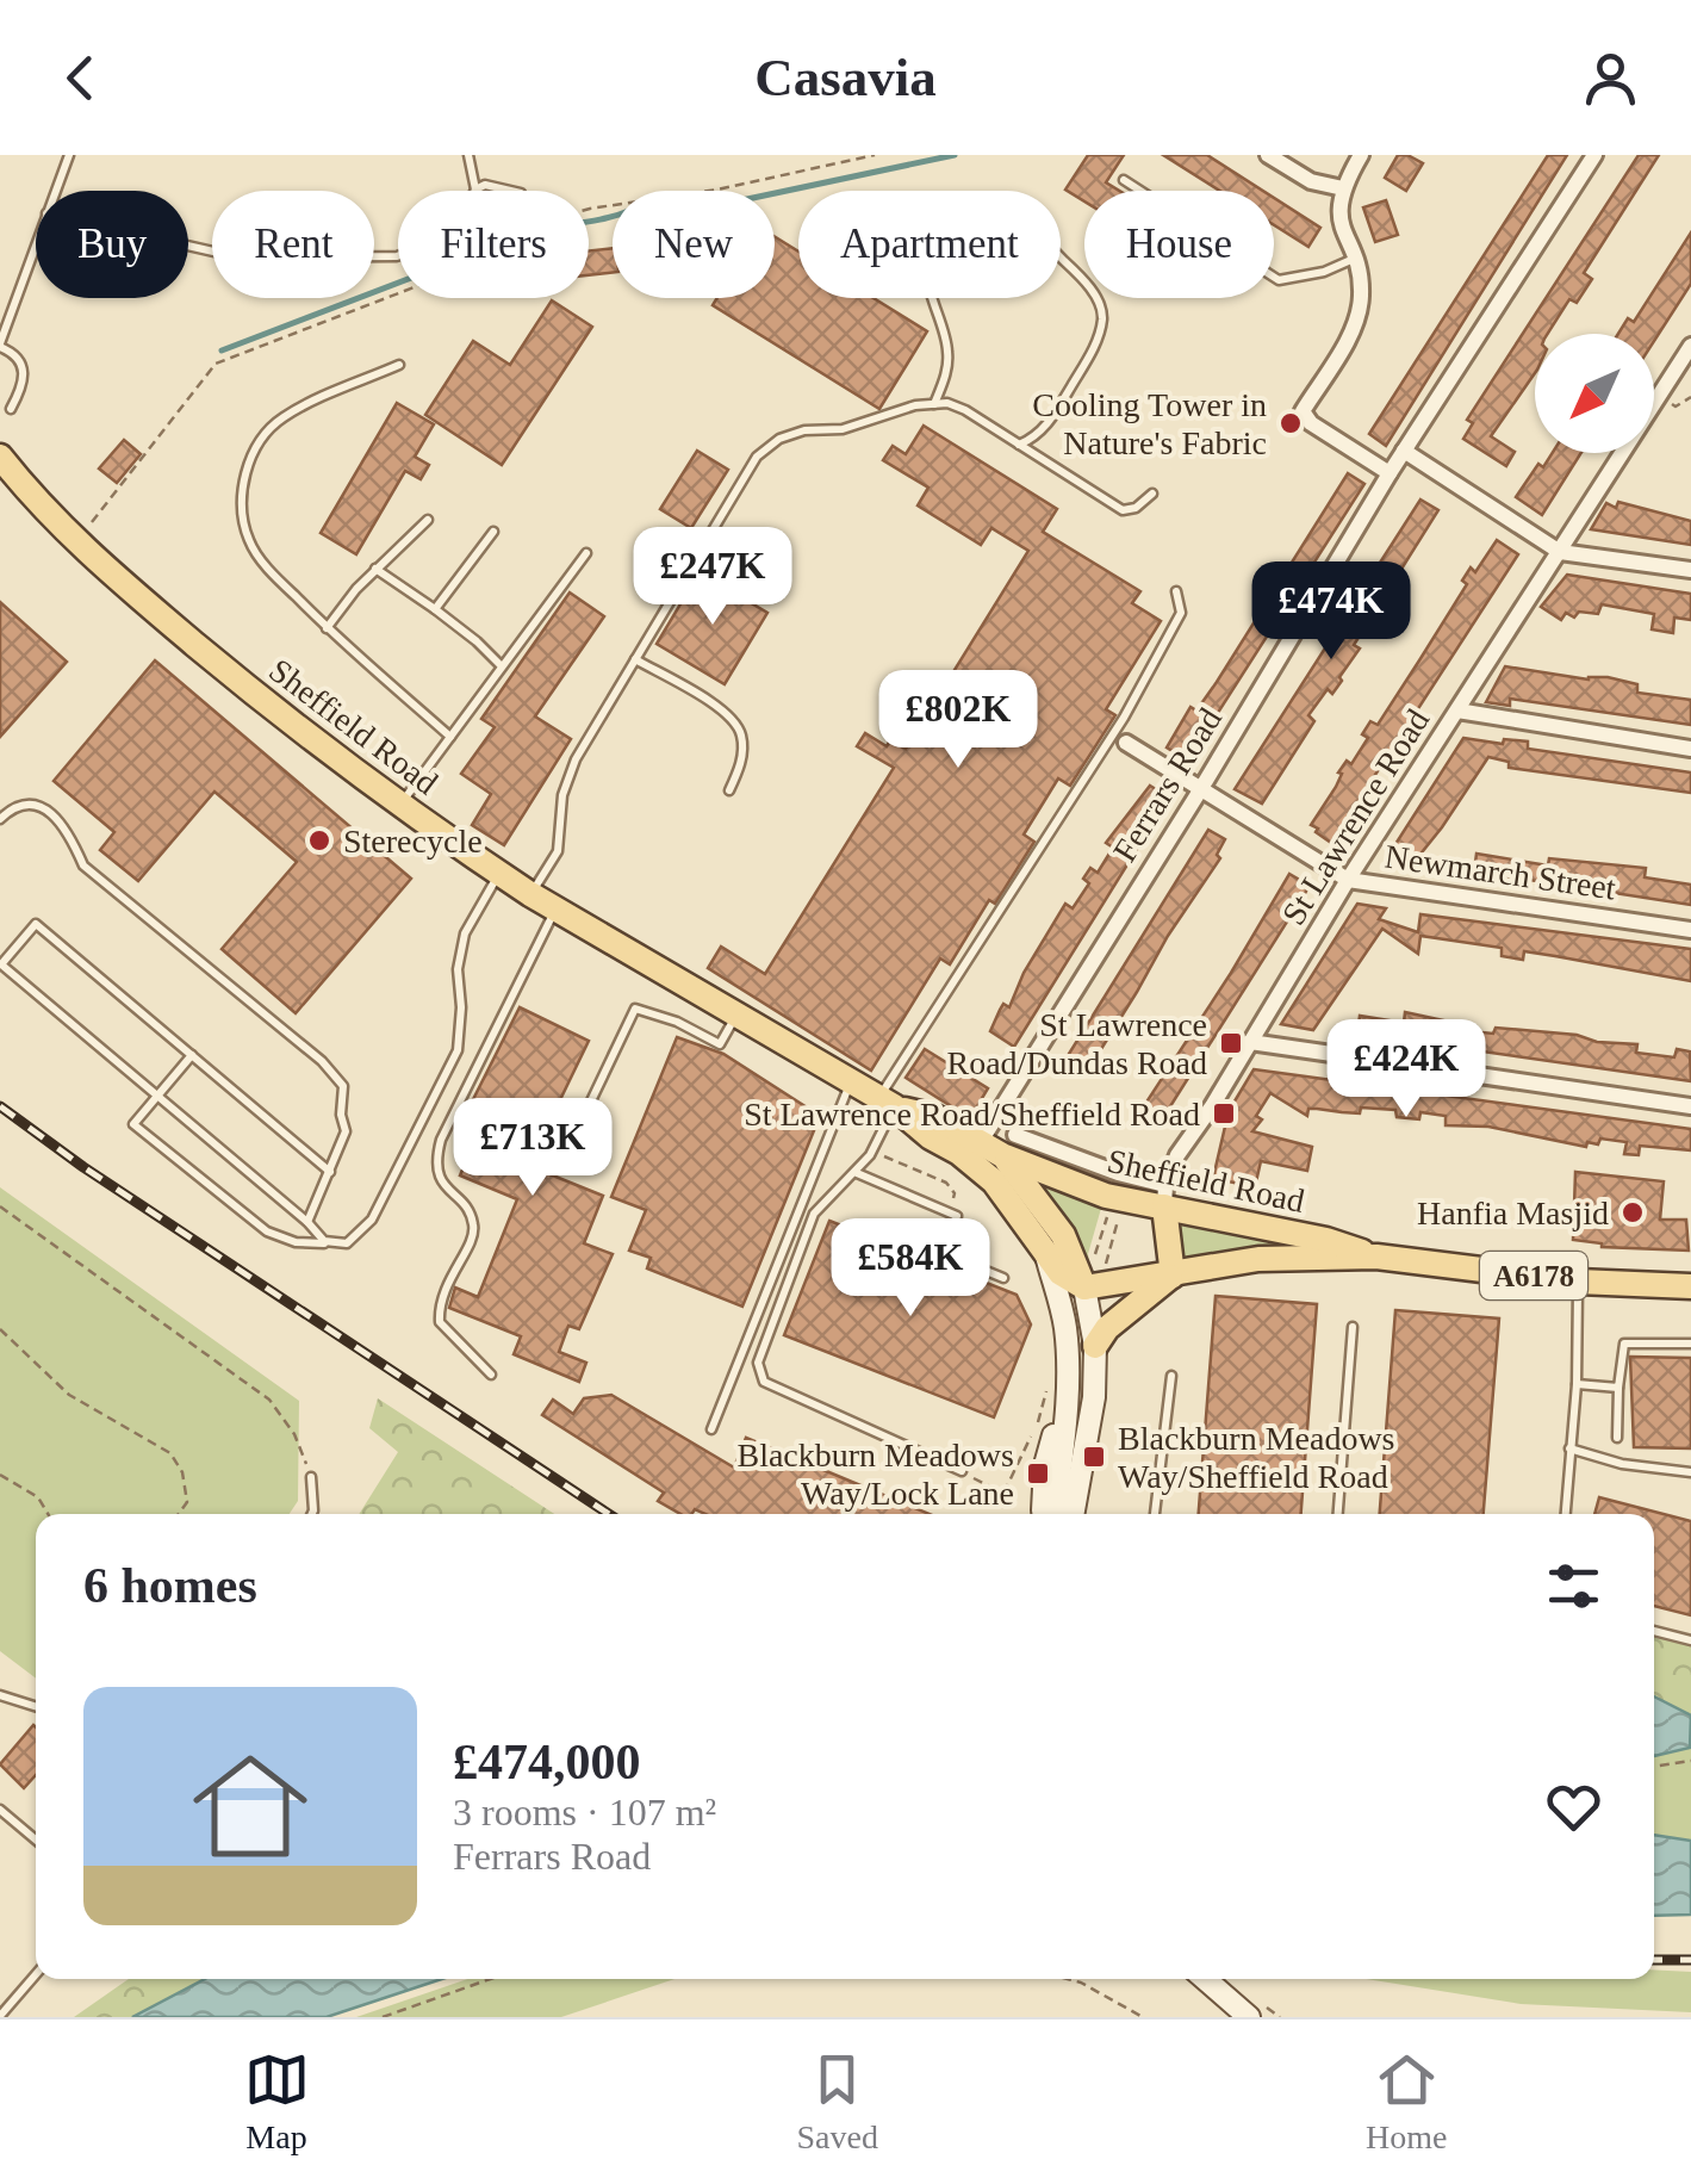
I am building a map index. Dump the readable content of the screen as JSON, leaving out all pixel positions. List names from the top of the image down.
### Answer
{
  "streets": {
    "main road": ["Sheffield Road", "A6178"],
    "street": ["Ferrars Road", "St Lawrence Road", "Newmarch Street"]
  },
  "crossings": [
    ["Sheffield Road", "Ferrars Road"],
    ["Sheffield Road", "St Lawrence Road"],
    ["Ferrars Road", "Newmarch Street"],
    ["St Lawrence Road", "Newmarch Street"]
  ],
  "places": {
    "other": ["Cooling Tower in Nature's Fabric", "Sterecycle", "Hanfia Masjid"],
    "transit": [
      "St Lawrence Road/Dundas Road",
      "St Lawrence Road/Sheffield Road",
      "Blackburn Meadows Way/Sheffield Road",
      "Blackburn Meadows Way/Lock Lane"
    ]
  },
  "north": "bottom left",
  "page": {
    "header": "Casavia",
    "chip": [
      "Buy",
      "Rent",
      "Filters",
      "New",
      "Apartment",
      "House"
    ],
    "price": [
      "£247K",
      "£474K",
      "£802K",
      "£424K",
      "£713K",
      "£584K"
    ],
    "heading": "6 homes",
    "list": [
      {
        "name": "£474,000",
        "note": "3 rooms · 107 m² · Ferrars Road"
      }
    ],
    "tabs": ["Map", "Saved", "Home"]
  }
}
